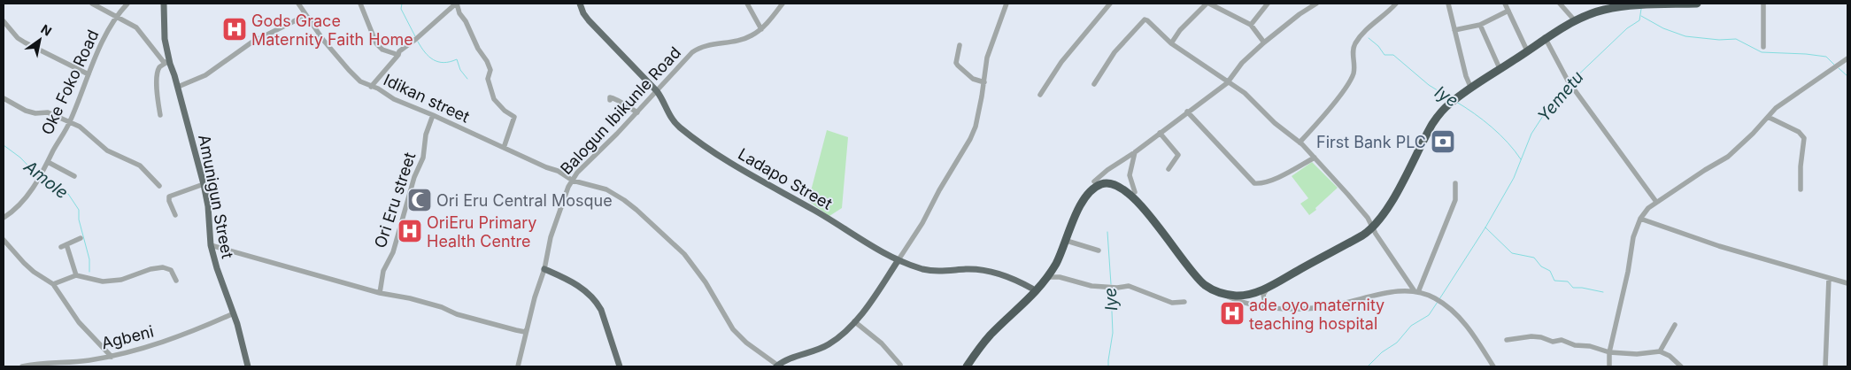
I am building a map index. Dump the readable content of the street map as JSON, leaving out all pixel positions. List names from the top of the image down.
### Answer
{
  "streets": {
    "main road": ["Ladapo Street", "Amunigun Street"],
    "street": [
      "Oke Foko Road",
      "Idikan street",
      "Balogun Ibikunle Road",
      "Ori Eru street",
      "Agbeni"
    ]
  },
  "crossings": [
    ["Idikan street", "Balogun Ibikunle Road"],
    ["Idikan street", "Ori Eru street"],
    ["Balogun Ibikunle Road", "Ladapo Street"],
    ["Amunigun Street", "Agbeni"]
  ],
  "water": ["Iye", "Yemetu", "Amole"],
  "places": {
    "hospital": ["Gods Grace Maternity Faith Home", "OriEru Primary Health Centre", "ade oyo maternity teaching hospital"],
    "bank": ["First Bank PLC"],
    "mosque": ["Ori Eru Central Mosque"]
  },
  "north": "top right"
}
